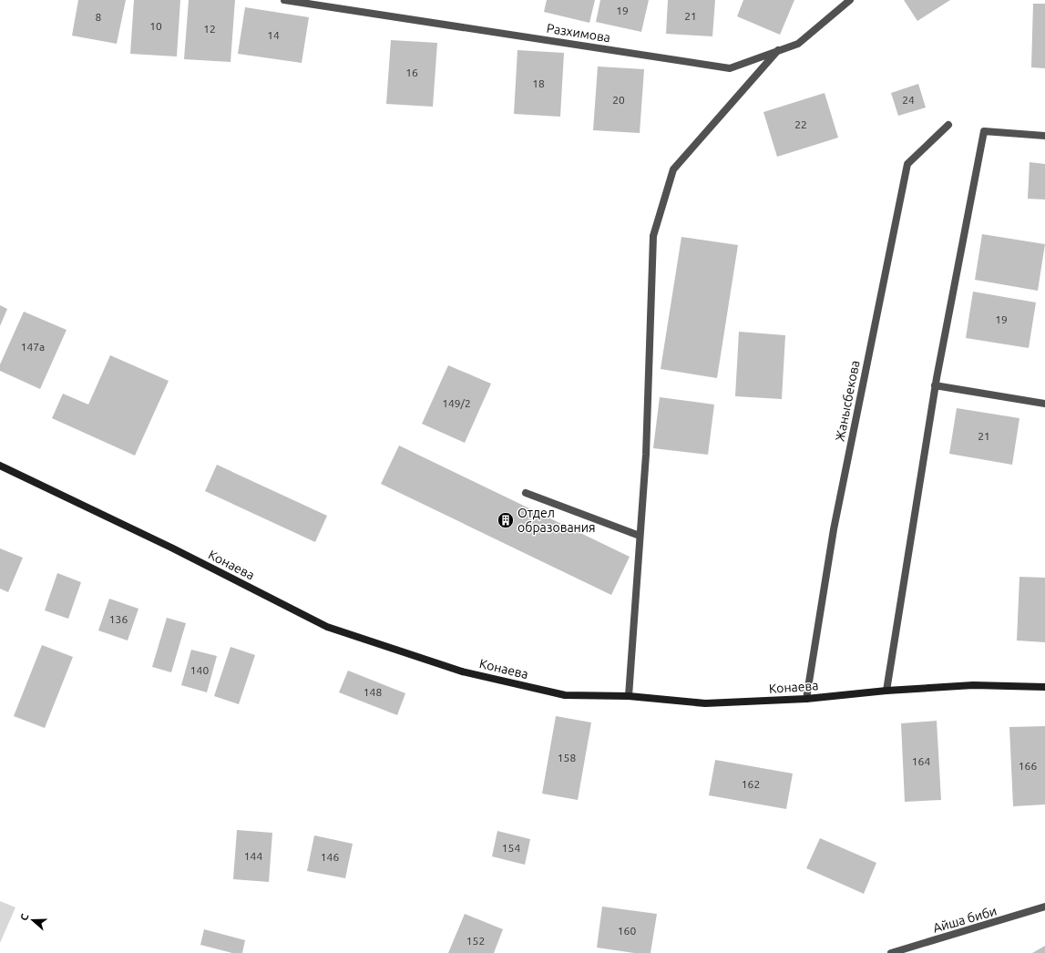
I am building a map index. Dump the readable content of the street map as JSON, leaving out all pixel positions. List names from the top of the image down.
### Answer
{
  "streets": {
    "main road": ["Конаева"],
    "street": ["Разхимова", "Жанысбекова", "Айша биби"]
  },
  "crossings": [
    ["Жанысбекова", "Конаева"]
  ],
  "places": {
    "building": ["Отдел образования"]
  },
  "house_numbers": [
    "19",
    "21",
    "8",
    "10",
    "12",
    "14",
    "16",
    "18",
    "20",
    "24",
    "22",
    "19",
    "147а",
    "149/2",
    "21",
    "136",
    "140",
    "148",
    "158",
    "164",
    "166",
    "162",
    "154",
    "144",
    "146",
    "160",
    "152"
  ],
  "north": "left"
}
